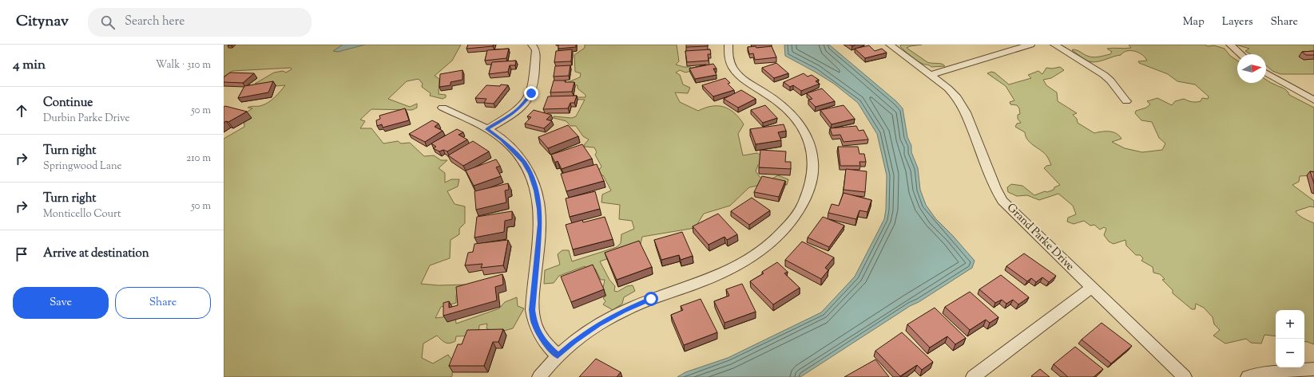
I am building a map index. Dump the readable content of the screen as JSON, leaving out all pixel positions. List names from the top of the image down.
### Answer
{
  "streets": {
    "street": ["Grand Parke Drive"]
  },
  "north": "right",
  "page": {
    "header": "Citynav",
    "search": "Search here",
    "nav": ["Map", "Layers", "Share"],
    "heading": ["4 min", "Walk · 310 m"],
    "list": [
      ["Continue", "Durbin Parke Drive", "50 m"],
      ["Turn right", "Springwood Lane", "210 m"],
      ["Turn right", "Monticello Court", "50 m"],
      "Arrive at destination"
    ],
    "buttons": ["Save", "Share"],
    "map_buttons": ["+", "−"]
  }
}
